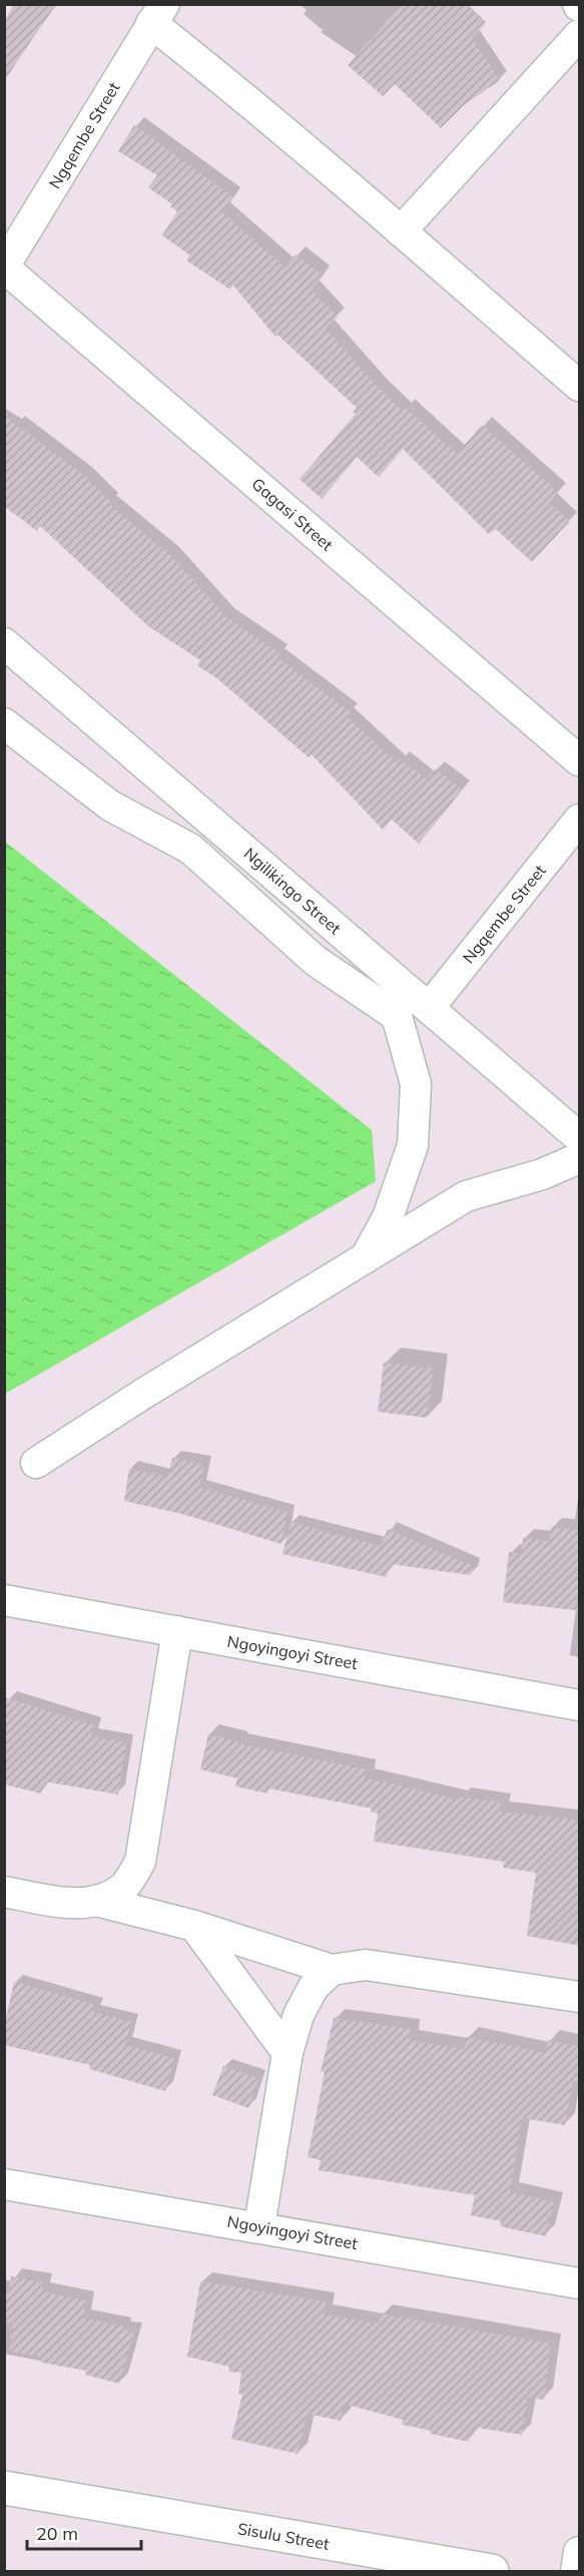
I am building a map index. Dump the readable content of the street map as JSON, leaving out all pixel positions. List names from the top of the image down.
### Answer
{
  "streets": {
    "street": [
      "Ngqembe Street",
      "Gagasi Street",
      "Ngilikingo Street",
      "Ngoyingoyi Street",
      "Sisulu Street"
    ]
  },
  "crossings": [
    ["Ngqembe Street", "Gagasi Street"],
    ["Ngqembe Street", "Ngilikingo Street"]
  ],
  "scale_bar": "20 m"
}
